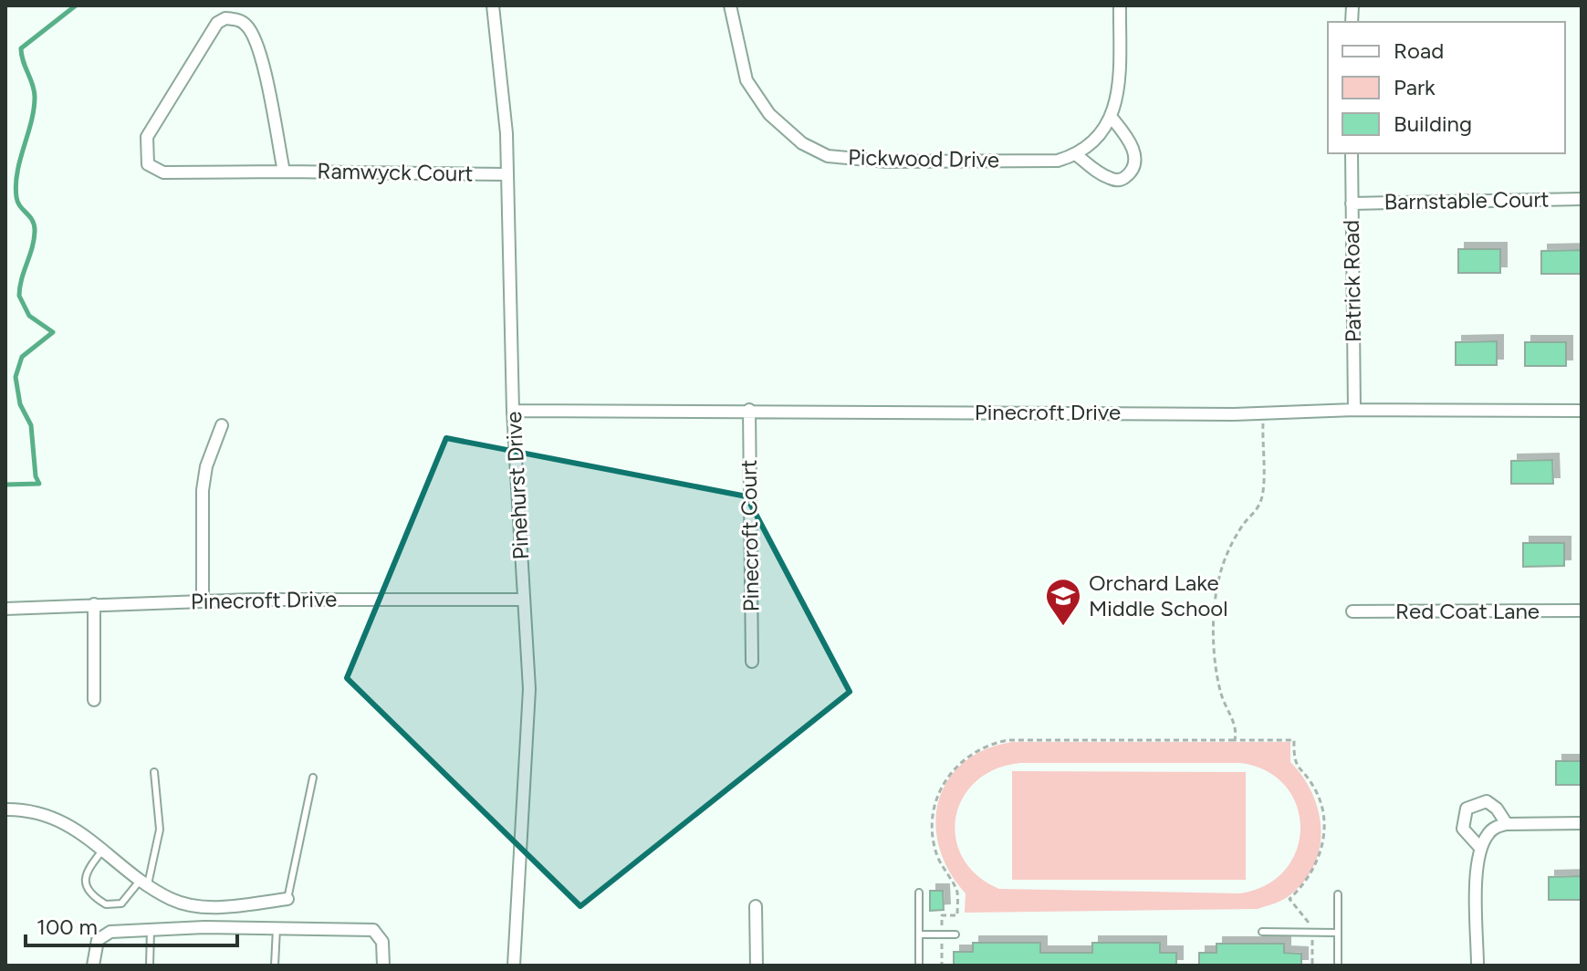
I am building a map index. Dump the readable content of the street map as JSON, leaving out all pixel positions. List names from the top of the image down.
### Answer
{
  "streets": {
    "street": [
      "Pickwood Drive",
      "Ramwyck Court",
      "Barnstable Court",
      "Patrick Road",
      "Pinecroft Drive",
      "Pinehurst Drive",
      "Pinecroft Court",
      "Red Coat Lane"
    ]
  },
  "crossings": [
    ["Ramwyck Court", "Pinehurst Drive"],
    ["Barnstable Court", "Patrick Road"],
    ["Patrick Road", "Pinecroft Drive"],
    ["Pinecroft Drive", "Pinehurst Drive"],
    ["Pinecroft Drive", "Pinecroft Court"]
  ],
  "places": {
    "school or university": ["Orchard Lake Middle School"]
  },
  "legend": ["Road", "Park", "Building"],
  "scale_bar": "100 m"
}
